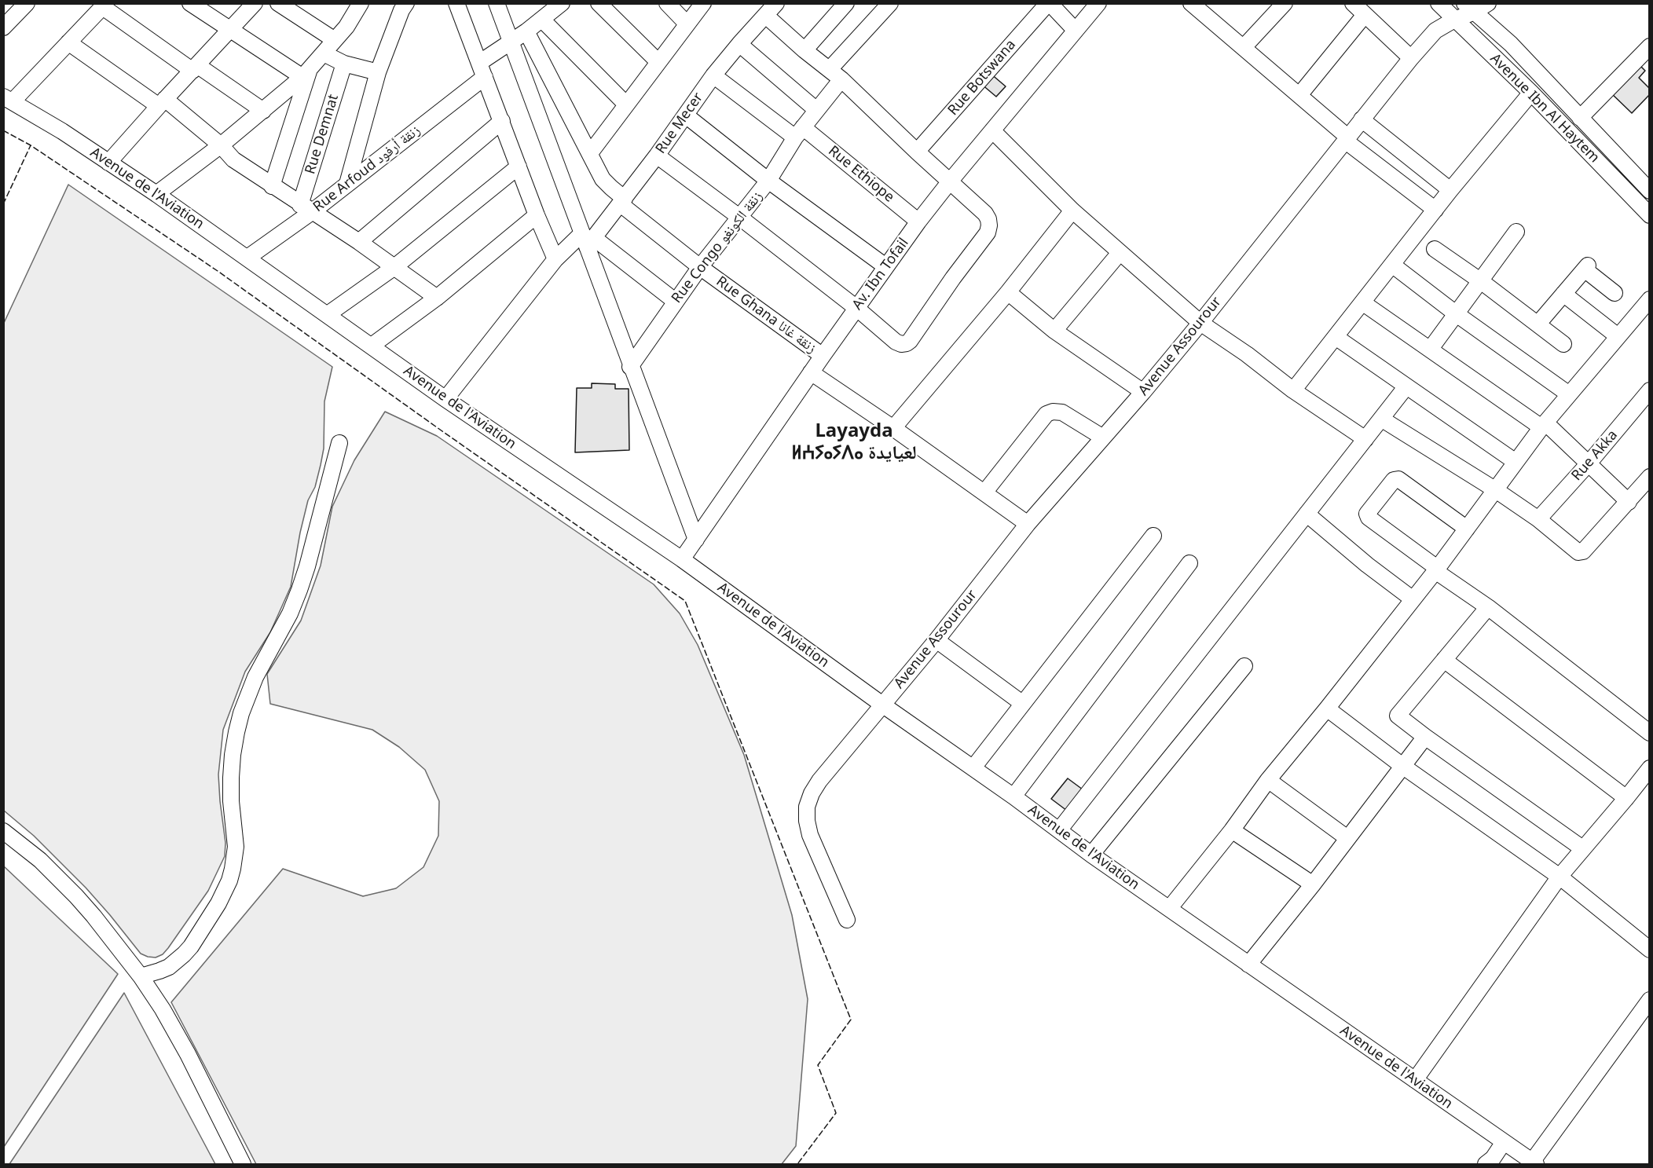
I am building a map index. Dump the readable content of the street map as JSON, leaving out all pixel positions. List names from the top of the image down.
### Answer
{
  "streets": {
    "street": [
      "Rue Botswana",
      "Avenue Ibn Al Haytem",
      "Rue Mecer",
      "Rue Demnat",
      "Rue Arfoud زنقة أرفود",
      "Rue Ethiope",
      "Avenue de l'Aviation",
      "Rue Congo زنقة الكونغو",
      "Av. Ibn Tofail",
      "Rue Ghana زنقة غانا",
      "Avenue Assourour",
      "Rue Akka"
    ]
  },
  "crossings": [
    ["Avenue Ibn Al Haytem", "Avenue Assourour"],
    ["Rue Mecer", "Rue Ethiope"],
    ["Rue Mecer", "Avenue de l'Aviation"],
    ["Rue Mecer", "Rue Ghana زنقة غانا"],
    ["Rue Demnat", "Rue Arfoud زنقة أرفود"],
    ["Rue Arfoud زنقة أرفود", "Avenue de l'Aviation"],
    ["Rue Ethiope", "Rue Congo زنقة الكونغو"],
    ["Rue Ethiope", "Av. Ibn Tofail"],
    ["Avenue de l'Aviation", "Av. Ibn Tofail"],
    ["Avenue de l'Aviation", "Avenue Assourour"],
    ["Rue Congo زنقة الكونغو", "Rue Ghana زنقة غانا"],
    ["Av. Ibn Tofail", "Rue Ghana زنقة غانا"]
  ],
  "districts": ["Layayda ⵍⵄⵢⴰⵢⴷⴰ لعيايدة"]
}
